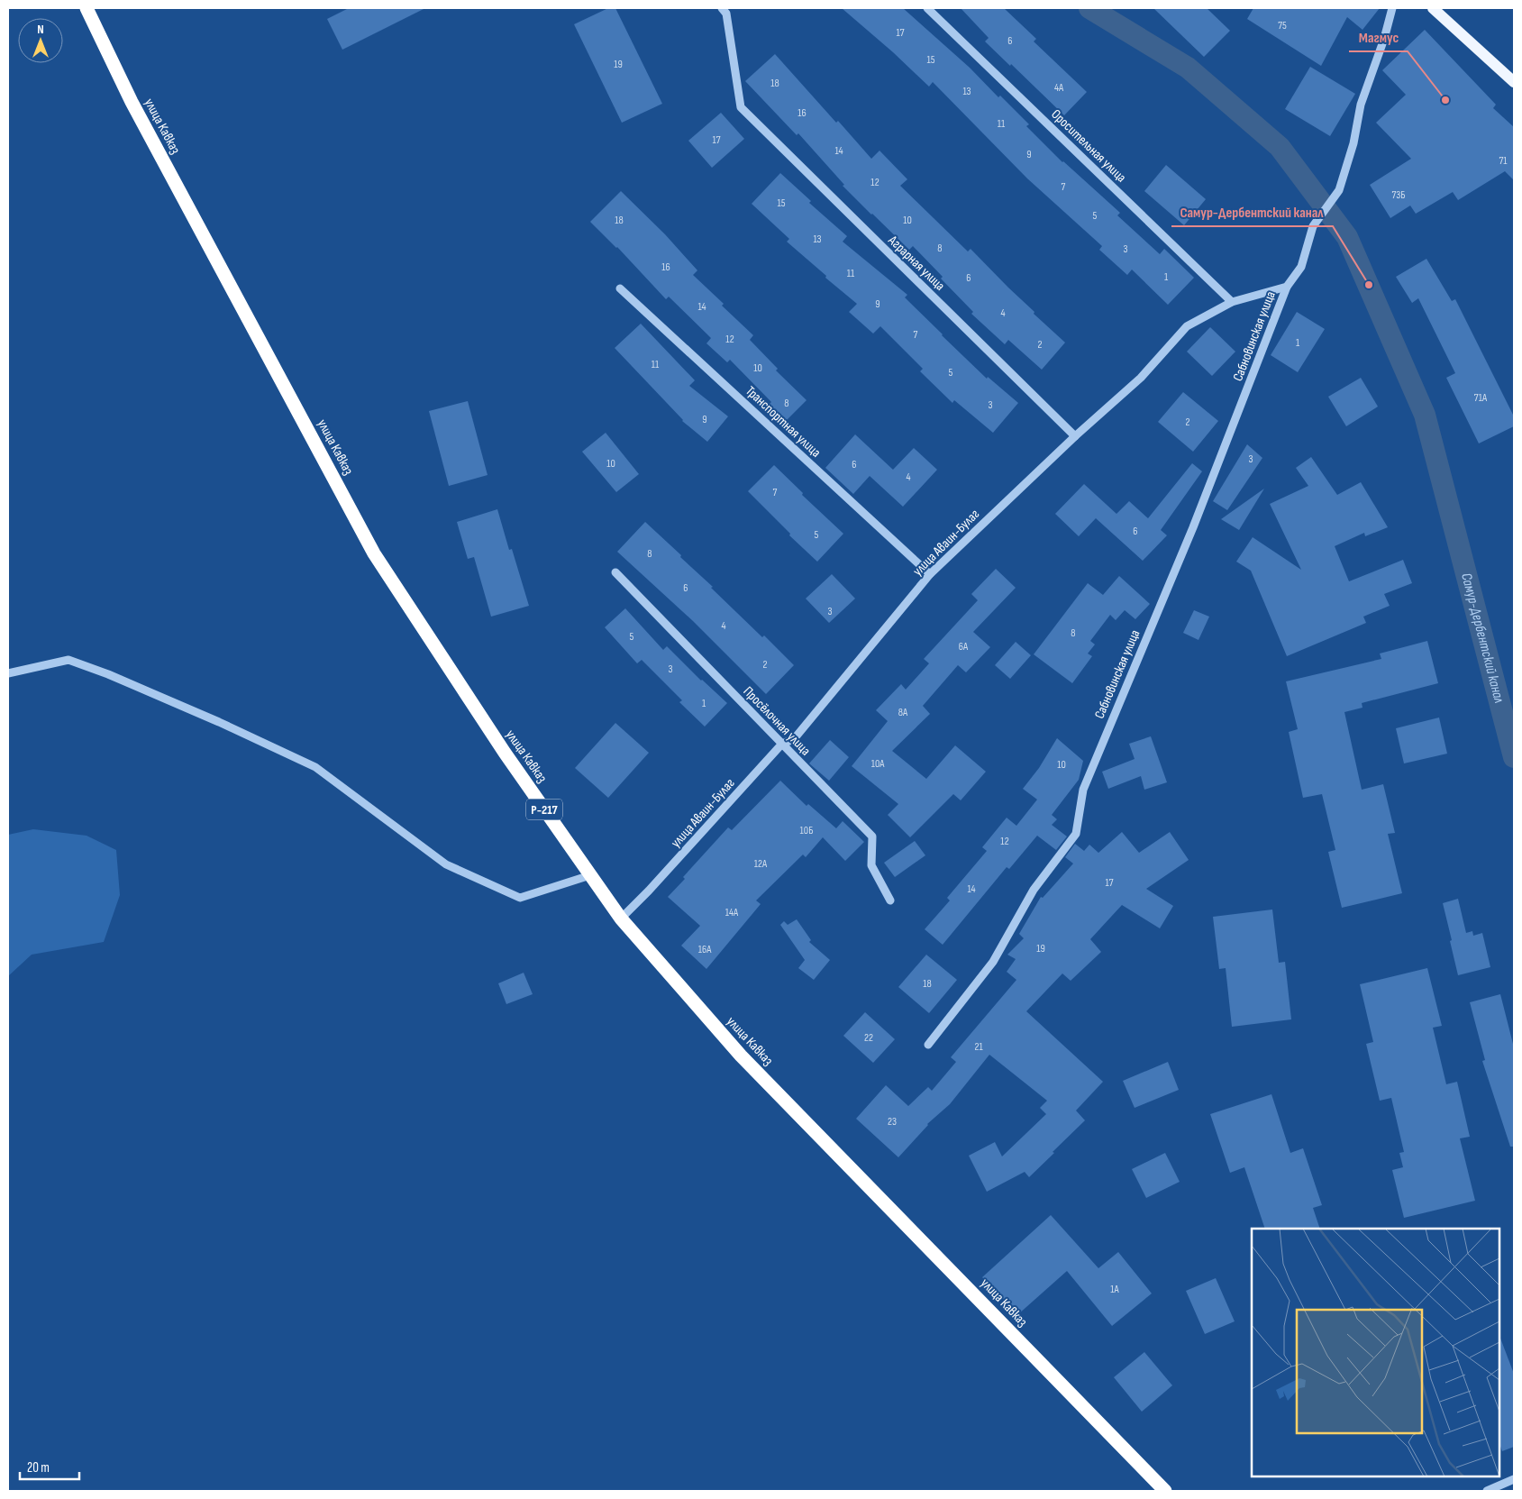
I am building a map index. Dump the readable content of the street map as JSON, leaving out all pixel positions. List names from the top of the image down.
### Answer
{
  "streets": {
    "highway": ["улица Кавказ", "Р-217"],
    "street": [
      "Оросительная улица",
      "Аграрная улица",
      "Сабновинская улица",
      "Транспортная улица",
      "улица Аваин-Булаг",
      "Просёлочная улица"
    ]
  },
  "crossings": [
    ["улица Кавказ", "улица Аваин-Булаг"],
    ["Оросительная улица", "улица Аваин-Булаг"],
    ["Аграрная улица", "улица Аваин-Булаг"],
    ["Сабновинская улица", "улица Аваин-Булаг"],
    ["Транспортная улица", "улица Аваин-Булаг"],
    ["улица Аваин-Булаг", "Просёлочная улица"]
  ],
  "water": ["Самур-Дербентский канал"],
  "places": ["Магмус", "Самур-Дербентский канал"],
  "house_numbers": [
    "75",
    "17",
    "6",
    "15",
    "19",
    "18",
    "4А",
    "13",
    "16",
    "11",
    "17",
    "14",
    "9",
    "71",
    "12",
    "7",
    "73Б",
    "15",
    "5",
    "18",
    "10",
    "13",
    "8",
    "3",
    "16",
    "11",
    "1",
    "6",
    "9",
    "14",
    "4",
    "7",
    "12",
    "1",
    "2",
    "11",
    "10",
    "5",
    "71А",
    "8",
    "3",
    "9",
    "2",
    "3",
    "10",
    "6",
    "4",
    "7",
    "6",
    "5",
    "8",
    "6",
    "3",
    "4",
    "8",
    "5",
    "6А",
    "2",
    "3",
    "1",
    "8А",
    "10А",
    "10",
    "10Б",
    "12",
    "12А",
    "17",
    "14",
    "14А",
    "19",
    "16А",
    "18",
    "22",
    "21",
    "23",
    "1А"
  ],
  "scale_bar": "20 m",
  "north": "top"
}
